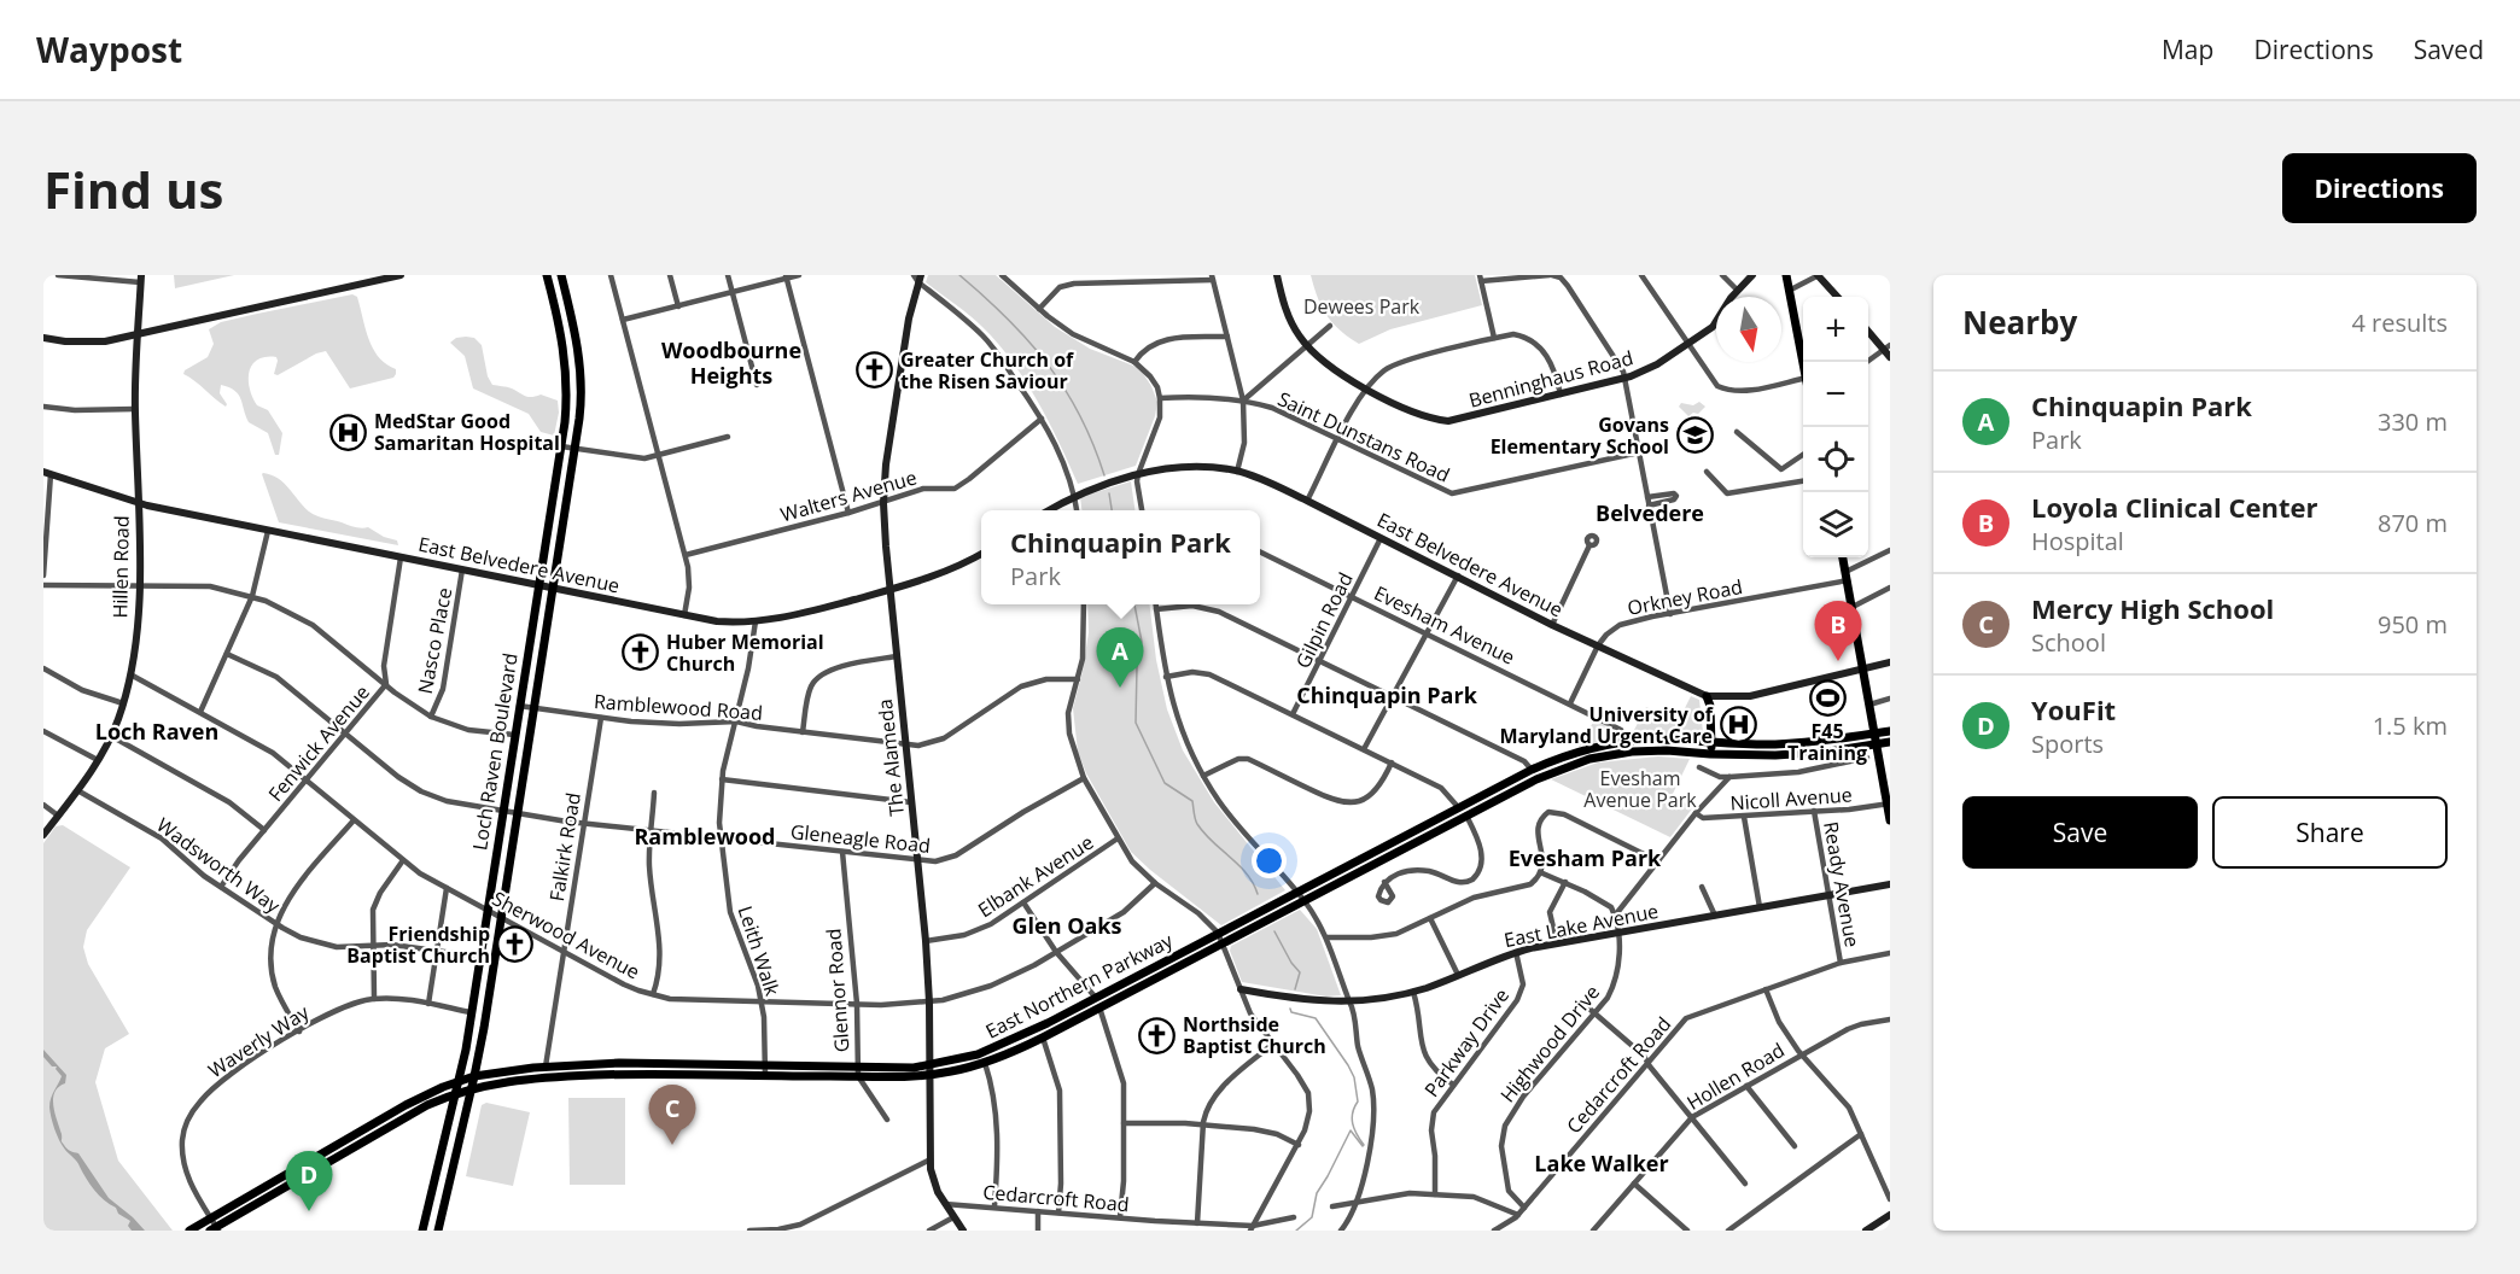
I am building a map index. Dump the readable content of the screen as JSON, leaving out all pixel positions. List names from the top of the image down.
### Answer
{
  "streets": {
    "main road": ["Loch Raven Boulevard", "East Northern Parkway"],
    "street": [
      "Benninghaus Road",
      "Saint Dunstans Road",
      "Walters Avenue",
      "East Belvedere Avenue",
      "Hillen Road",
      "Orkney Road",
      "Gilpin Road",
      "Evesham Avenue",
      "Nasco Place",
      "Ramblewood Road",
      "Fenwick Avenue",
      "The Alameda",
      "Nicoll Avenue",
      "Gleneagle Road",
      "Falkirk Road",
      "Wadsworth Way",
      "Elbank Avenue",
      "Ready Avenue",
      "East Lake Avenue",
      "Sherwood Avenue",
      "Leith Walk",
      "Glennor Road",
      "Waverly Way",
      "Parkway Drive",
      "Highwood Drive",
      "Cedarcroft Road",
      "Hollen Road"
    ]
  },
  "crossings": [
    ["Walters Avenue", "The Alameda"],
    ["East Belvedere Avenue", "Hillen Road"],
    ["East Belvedere Avenue", "Orkney Road"],
    ["East Belvedere Avenue", "Gilpin Road"],
    ["East Belvedere Avenue", "Nasco Place"],
    ["East Belvedere Avenue", "Fenwick Avenue"],
    ["East Belvedere Avenue", "Loch Raven Boulevard"],
    ["East Belvedere Avenue", "The Alameda"],
    ["East Belvedere Avenue", "Leith Walk"],
    ["Hillen Road", "Wadsworth Way"],
    ["Hillen Road", "Sherwood Avenue"],
    ["Orkney Road", "Evesham Avenue"],
    ["Gilpin Road", "Evesham Avenue"],
    ["Ramblewood Road", "Loch Raven Boulevard"],
    ["Ramblewood Road", "The Alameda"],
    ["Ramblewood Road", "Falkirk Road"],
    ["Ramblewood Road", "Leith Walk"],
    ["Fenwick Avenue", "Gleneagle Road"],
    ["Fenwick Avenue", "Wadsworth Way"],
    ["Fenwick Avenue", "Sherwood Avenue"],
    ["Loch Raven Boulevard", "Gleneagle Road"],
    ["Loch Raven Boulevard", "Wadsworth Way"],
    ["Loch Raven Boulevard", "Sherwood Avenue"],
    ["Loch Raven Boulevard", "East Northern Parkway"],
    ["Loch Raven Boulevard", "Waverly Way"],
    ["The Alameda", "Gleneagle Road"],
    ["The Alameda", "Elbank Avenue"],
    ["The Alameda", "Sherwood Avenue"],
    ["The Alameda", "East Northern Parkway"],
    ["The Alameda", "Cedarcroft Road"],
    ["Nicoll Avenue", "Ready Avenue"],
    ["Gleneagle Road", "Falkirk Road"],
    ["Gleneagle Road", "Leith Walk"],
    ["Gleneagle Road", "Glennor Road"],
    ["Falkirk Road", "Sherwood Avenue"],
    ["Falkirk Road", "East Northern Parkway"],
    ["Ready Avenue", "East Lake Avenue"],
    ["Ready Avenue", "Cedarcroft Road"],
    ["East Lake Avenue", "Parkway Drive"],
    ["East Lake Avenue", "Highwood Drive"],
    ["Sherwood Avenue", "Leith Walk"],
    ["Sherwood Avenue", "Glennor Road"],
    ["Leith Walk", "East Northern Parkway"],
    ["East Northern Parkway", "Glennor Road"],
    ["East Northern Parkway", "Waverly Way"],
    ["Highwood Drive", "Cedarcroft Road"]
  ],
  "districts": [
    "Woodbourne Heights",
    "Belvedere",
    "Chinquapin Park",
    "Loch Raven",
    "Ramblewood",
    "Evesham Park",
    "Glen Oaks",
    "Lake Walker"
  ],
  "parks": ["Dewees Park", "Evesham Avenue Park"],
  "places": {
    "church": [
      "Greater Church of the Risen Saviour",
      "Huber Memorial Church",
      "Friendship Baptist Church",
      "Northside Baptist Church"
    ],
    "hospital": ["MedStar Good Samaritan Hospital", "University of Maryland Urgent Care"],
    "school or university": ["Govans Elementary School"],
    "sports": ["F45 Training"]
  },
  "north": "bottom",
  "page": {
    "header": "Waypost",
    "nav": ["Map", "Directions", "Saved"],
    "buttons": [
      "Directions",
      ["Save", "Share"]
    ],
    "title": "Find us",
    "heading": ["Nearby", "4 results"],
    "map_buttons": ["+", "−"],
    "list": [
      {
        "mark": "A",
        "name": "Chinquapin Park",
        "note": "Park",
        "value": "330 m"
      },
      {
        "mark": "B",
        "name": "Loyola Clinical Center",
        "note": "Hospital",
        "value": "870 m"
      },
      {
        "mark": "C",
        "name": "Mercy High School",
        "note": "School",
        "value": "950 m"
      },
      {
        "mark": "D",
        "name": "YouFit",
        "note": "Sports",
        "value": "1.5 km"
      }
    ],
    "popup": ["Chinquapin Park", "Park"],
    "pins": [
      "B",
      "A",
      "C",
      "D"
    ]
  }
}
